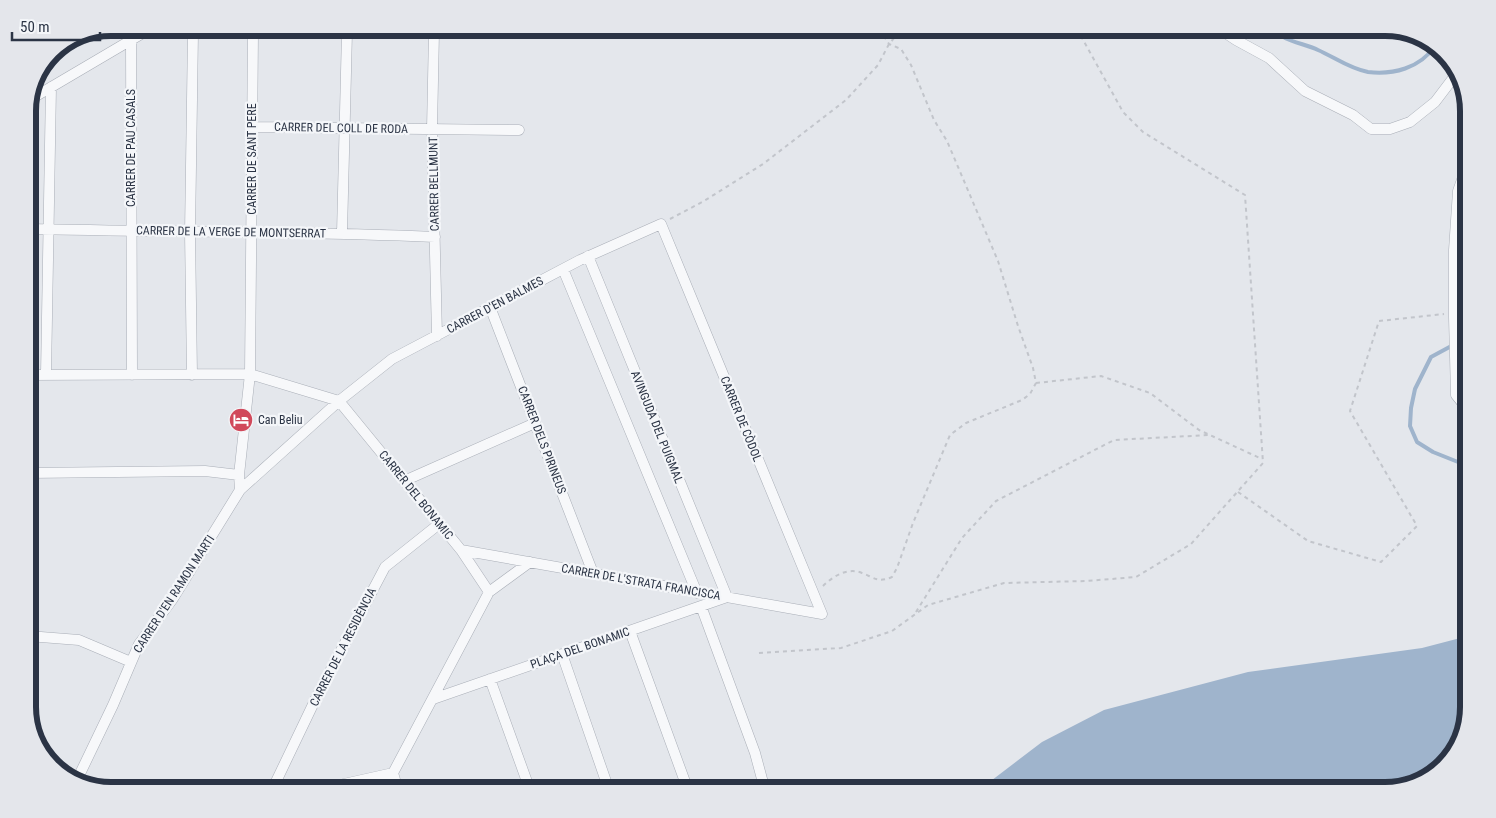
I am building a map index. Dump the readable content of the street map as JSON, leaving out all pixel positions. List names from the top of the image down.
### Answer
{
  "streets": {
    "street": [
      "CARRER DEL COLL DE RODA",
      "CARRER DE PAU CASALS",
      "CARRER DE SANT PERE",
      "CARRER BELLMUNT",
      "CARRER DE LA VERGE DE MONTSERRAT",
      "CARRER D'EN BALMES",
      "CARRER DE CÒDOL",
      "AVINGUDA DEL PUIGMAL",
      "CARRER DELS PIRINEUS",
      "CARRER DEL BONAMIC",
      "CARRER DE L'STRATA FRANCISCA",
      "CARRER D'EN RAMON MARTI",
      "CARRER DE LA RESIDÈNCIA",
      "PLAÇA DEL BONAMIC"
    ]
  },
  "crossings": [
    ["CARRER DEL COLL DE RODA", "CARRER DE SANT PERE"],
    ["CARRER DEL COLL DE RODA", "CARRER BELLMUNT"],
    ["CARRER DE PAU CASALS", "CARRER DE LA VERGE DE MONTSERRAT"],
    ["CARRER DE SANT PERE", "CARRER DE LA VERGE DE MONTSERRAT"],
    ["CARRER DE SANT PERE", "CARRER D'EN BALMES"],
    ["CARRER DE SANT PERE", "CARRER D'EN RAMON MARTI"],
    ["CARRER BELLMUNT", "CARRER DE LA VERGE DE MONTSERRAT"],
    ["CARRER BELLMUNT", "CARRER D'EN BALMES"],
    ["CARRER D'EN BALMES", "CARRER DE CÒDOL"],
    ["CARRER D'EN BALMES", "AVINGUDA DEL PUIGMAL"],
    ["CARRER D'EN BALMES", "CARRER DELS PIRINEUS"],
    ["CARRER D'EN BALMES", "CARRER DEL BONAMIC"],
    ["CARRER D'EN BALMES", "CARRER D'EN RAMON MARTI"],
    ["CARRER DE CÒDOL", "CARRER DE L'STRATA FRANCISCA"],
    ["AVINGUDA DEL PUIGMAL", "CARRER DE L'STRATA FRANCISCA"],
    ["AVINGUDA DEL PUIGMAL", "PLAÇA DEL BONAMIC"],
    ["CARRER DELS PIRINEUS", "CARRER DE L'STRATA FRANCISCA"],
    ["CARRER DEL BONAMIC", "CARRER DE L'STRATA FRANCISCA"],
    ["CARRER DEL BONAMIC", "CARRER DE LA RESIDÈNCIA"],
    ["CARRER DE L'STRATA FRANCISCA", "PLAÇA DEL BONAMIC"]
  ],
  "places": {
    "hotel": ["Can Beliu"]
  },
  "scale_bar": "50 m"
}
